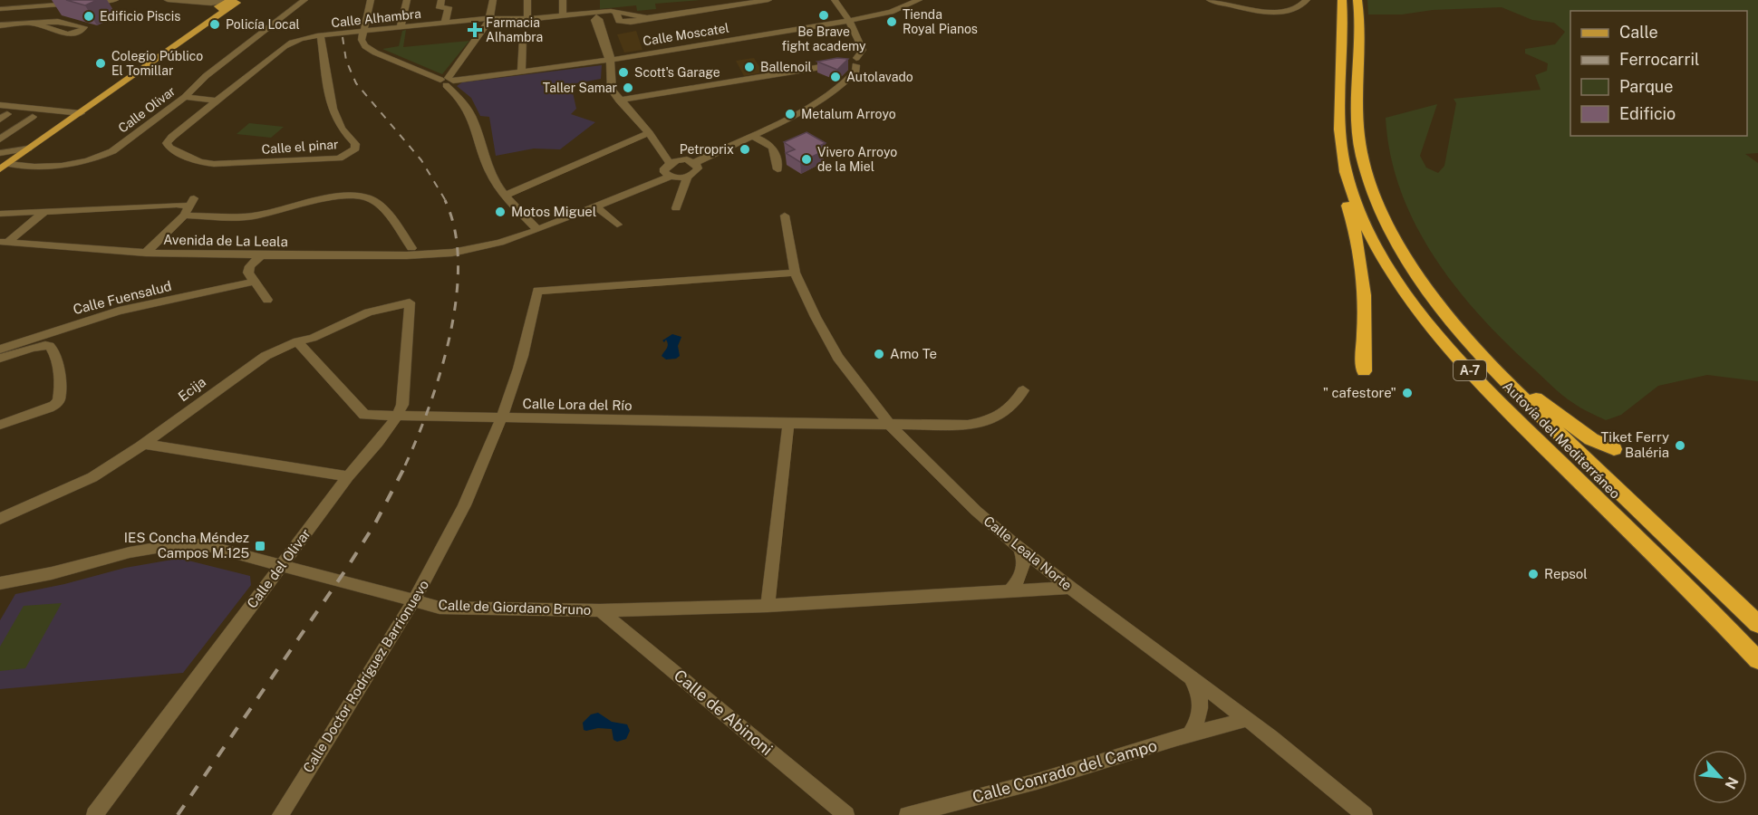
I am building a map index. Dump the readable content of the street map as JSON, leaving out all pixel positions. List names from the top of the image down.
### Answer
{
  "streets": {
    "highway": ["A-7", "Autovía del Mediterráneo"],
    "street": [
      "Calle Alhambra",
      "Calle Moscatel",
      "Calle Olivar",
      "Calle el pinar",
      "Avenida de La Leala",
      "Calle Fuensalud",
      "Ecija",
      "Calle Lora del Río",
      "Calle Leala Norte",
      "Calle del Olivar",
      "Calle de Giordano Bruno",
      "Calle Doctor Rodríguez Barrionuevo",
      "Calle de Abinoni",
      "Calle Conrado del Campo"
    ]
  },
  "crossings": [
    ["Calle Alhambra", "Calle el pinar"],
    ["Ecija", "Calle Lora del Río"],
    ["Ecija", "Calle del Olivar"],
    ["Calle Lora del Río", "Calle Leala Norte"],
    ["Calle Lora del Río", "Calle del Olivar"],
    ["Calle Lora del Río", "Calle Doctor Rodríguez Barrionuevo"],
    ["Calle Leala Norte", "Calle de Giordano Bruno"],
    ["Calle Leala Norte", "Calle Doctor Rodríguez Barrionuevo"],
    ["Calle Leala Norte", "Calle Conrado del Campo"],
    ["Calle del Olivar", "Calle de Giordano Bruno"],
    ["Calle de Giordano Bruno", "Calle Doctor Rodríguez Barrionuevo"],
    ["Calle de Giordano Bruno", "Calle de Abinoni"]
  ],
  "places": {
    "other": [
      "Be Brave fight academy",
      "Edificio Piscis",
      "Tienda Royal Pianos",
      "Policía Local",
      "Colegio Público El Tomillar",
      "Ballenoil",
      "Scott's Garage",
      "Autolavado",
      "Taller Samar",
      "Metalum Arroyo",
      "Petroprix",
      "Vivero Arroyo de la Miel",
      "Motos Miguel",
      "Amo Te",
      "\" cafestore\"",
      "Tiket Ferry Baléria",
      "Repsol"
    ],
    "health": ["Farmacia Alhambra"],
    "transit": ["IES Concha Méndez Campos M.125"]
  },
  "legend": [
    "Calle",
    "Ferrocarril",
    "Parque",
    "Edificio"
  ],
  "north": "bottom right"
}
